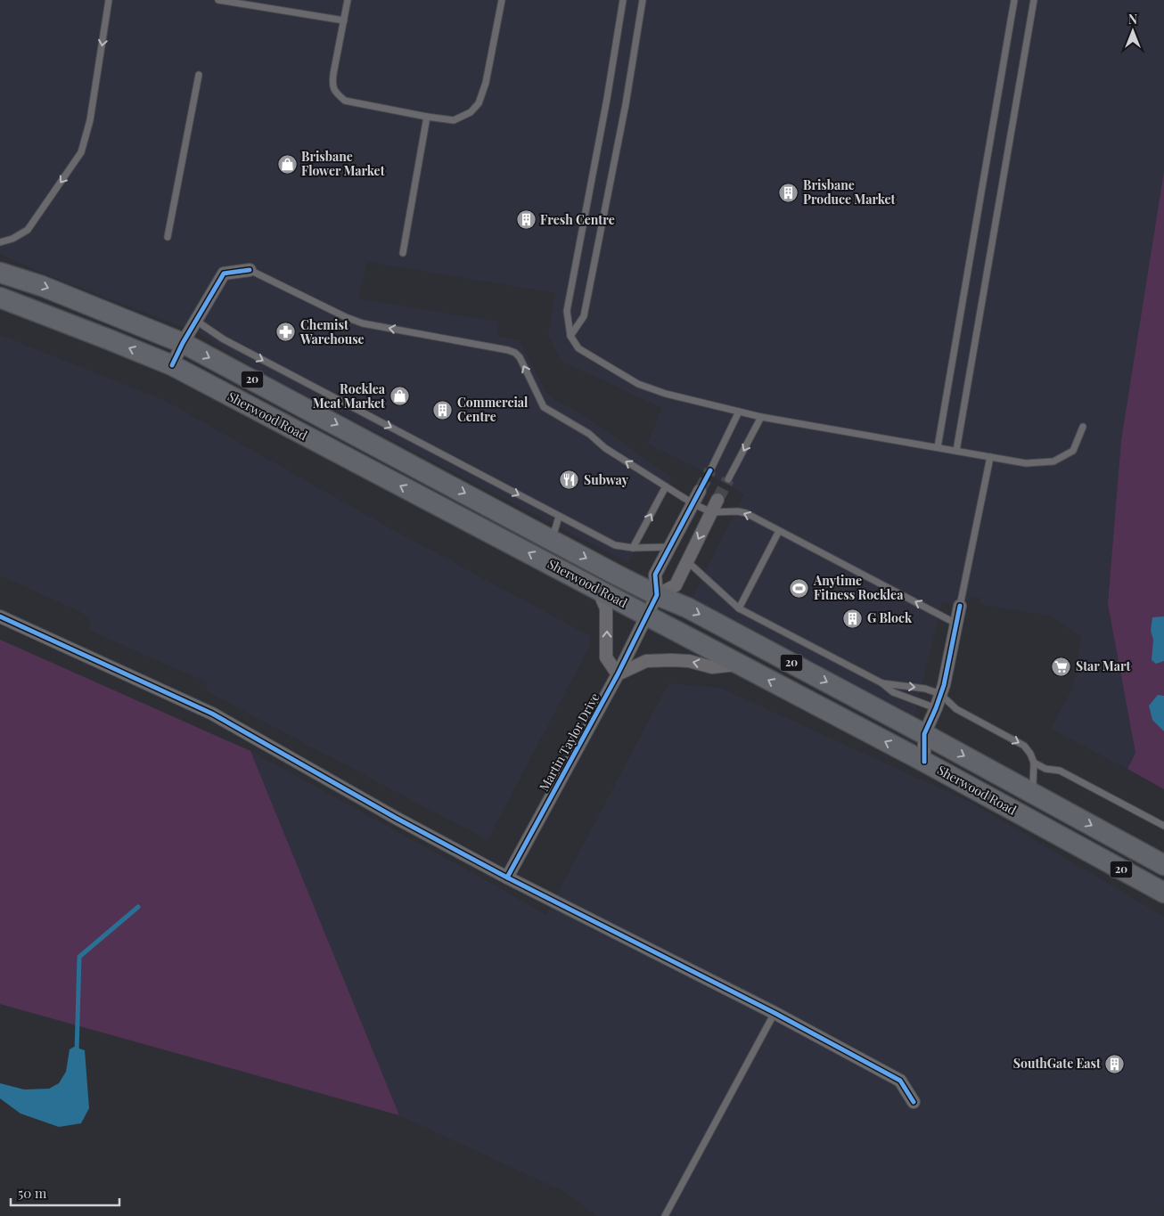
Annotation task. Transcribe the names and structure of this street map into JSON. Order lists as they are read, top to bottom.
{
  "streets": {
    "main road": ["20", "Sherwood Road"],
    "street": ["Martin Taylor Drive"]
  },
  "crossings": [
    ["Sherwood Road", "Martin Taylor Drive"]
  ],
  "places": {
    "shop": ["Brisbane Flower Market", "Rocklea Meat Market"],
    "building": [
      "Brisbane Produce Market",
      "Fresh Centre",
      "Commercial Centre",
      "G Block",
      "SouthGate East"
    ],
    "pharmacy": ["Chemist Warehouse"],
    "restaurant": ["Subway"],
    "sports": ["Anytime Fitness Rocklea"],
    "supermarket": ["Star Mart"]
  },
  "scale_bar": "50 m",
  "north": "top"
}
